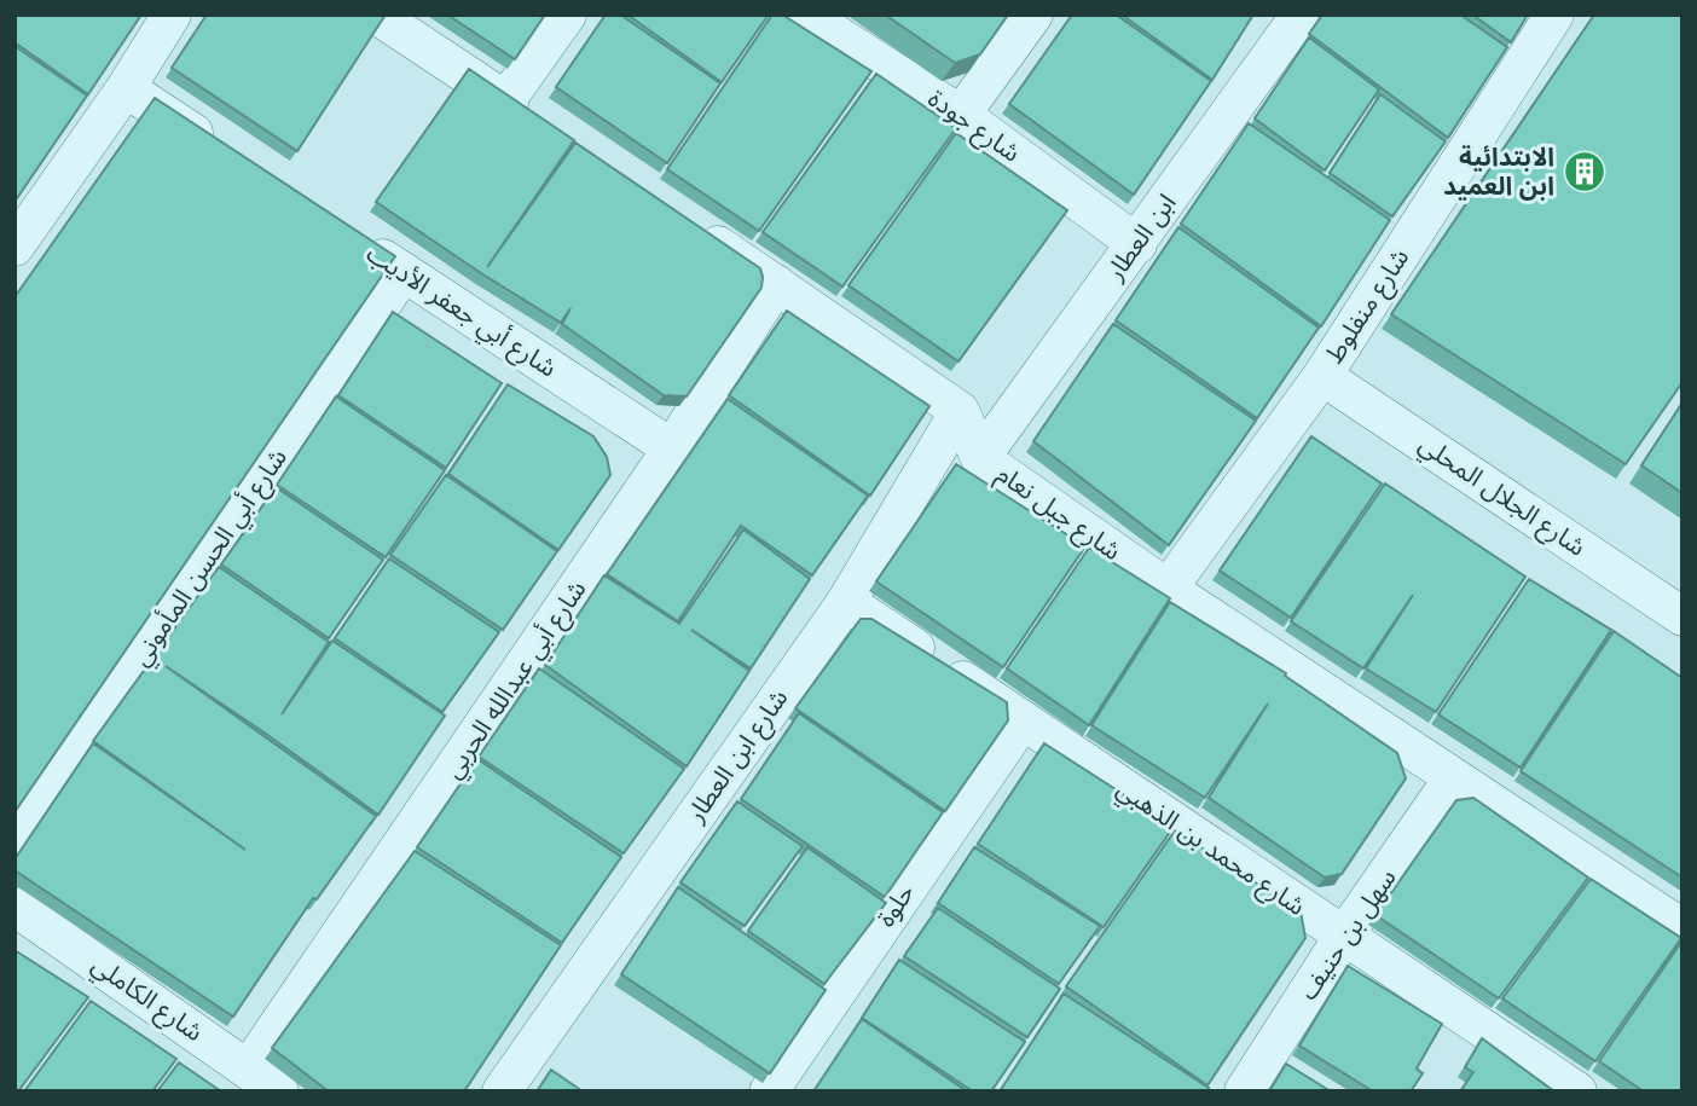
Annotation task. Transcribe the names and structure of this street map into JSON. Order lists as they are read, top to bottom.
{
  "streets": {
    "street": [
      "شارع جودة",
      "ابن العطار",
      "شارع منفلوط",
      "شارع أبي جعفر الأديب",
      "شارع الجلال المحلي",
      "شارع جبل نعام",
      "شارع أبي الحسن المأموني",
      "شارع أبي عبدالله الحربي",
      "شارع ابن العطار",
      "شارع محمد بن الذهبي",
      "حلوة",
      "سهل بن حنيف",
      "شارع الكاملي"
    ]
  },
  "crossings": [
    ["شارع جودة", "ابن العطار"],
    ["ابن العطار", "شارع جبل نعام"],
    ["شارع منفلوط", "شارع الجلال المحلي"],
    ["شارع منفلوط", "شارع جبل نعام"],
    ["شارع أبي جعفر الأديب", "شارع أبي الحسن المأموني"],
    ["شارع أبي جعفر الأديب", "شارع أبي عبدالله الحربي"],
    ["شارع جبل نعام", "شارع ابن العطار"],
    ["شارع جبل نعام", "سهل بن حنيف"],
    ["شارع أبي عبدالله الحربي", "شارع الكاملي"],
    ["شارع ابن العطار", "شارع محمد بن الذهبي"],
    ["شارع محمد بن الذهبي", "حلوة"],
    ["شارع محمد بن الذهبي", "سهل بن حنيف"]
  ],
  "places": {
    "building": ["الابتدائية ابن العميد"]
  }
}
